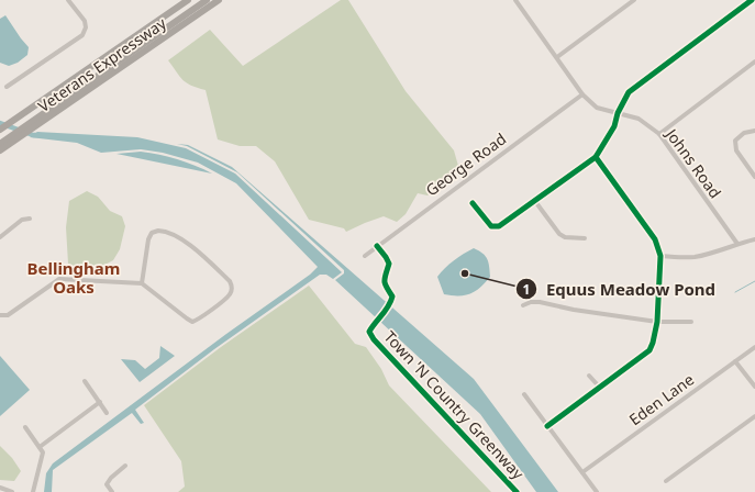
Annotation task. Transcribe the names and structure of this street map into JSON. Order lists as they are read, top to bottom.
{
  "streets": {
    "highway": ["Veterans Expressway"],
    "street": ["Johns Road", "George Road", "Eden Lane"],
    "cycle path": ["Town 'N Country Greenway"]
  },
  "crossings": [
    ["Johns Road", "George Road"]
  ],
  "districts": ["Bellingham Oaks"],
  "places": ["Equus Meadow Pond"]
}
